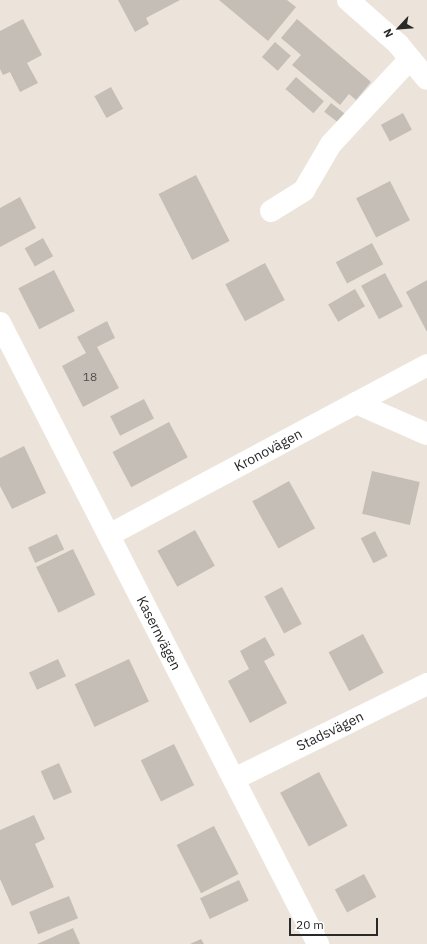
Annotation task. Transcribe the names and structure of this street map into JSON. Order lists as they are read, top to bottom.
{
  "streets": {
    "street": ["Kronovägen", "Kasernvägen", "Stadsvägen"]
  },
  "crossings": [
    ["Kronovägen", "Kasernvägen"],
    ["Kasernvägen", "Stadsvägen"]
  ],
  "house_numbers": ["18"],
  "scale_bar": "20 m",
  "north": "bottom left"
}
